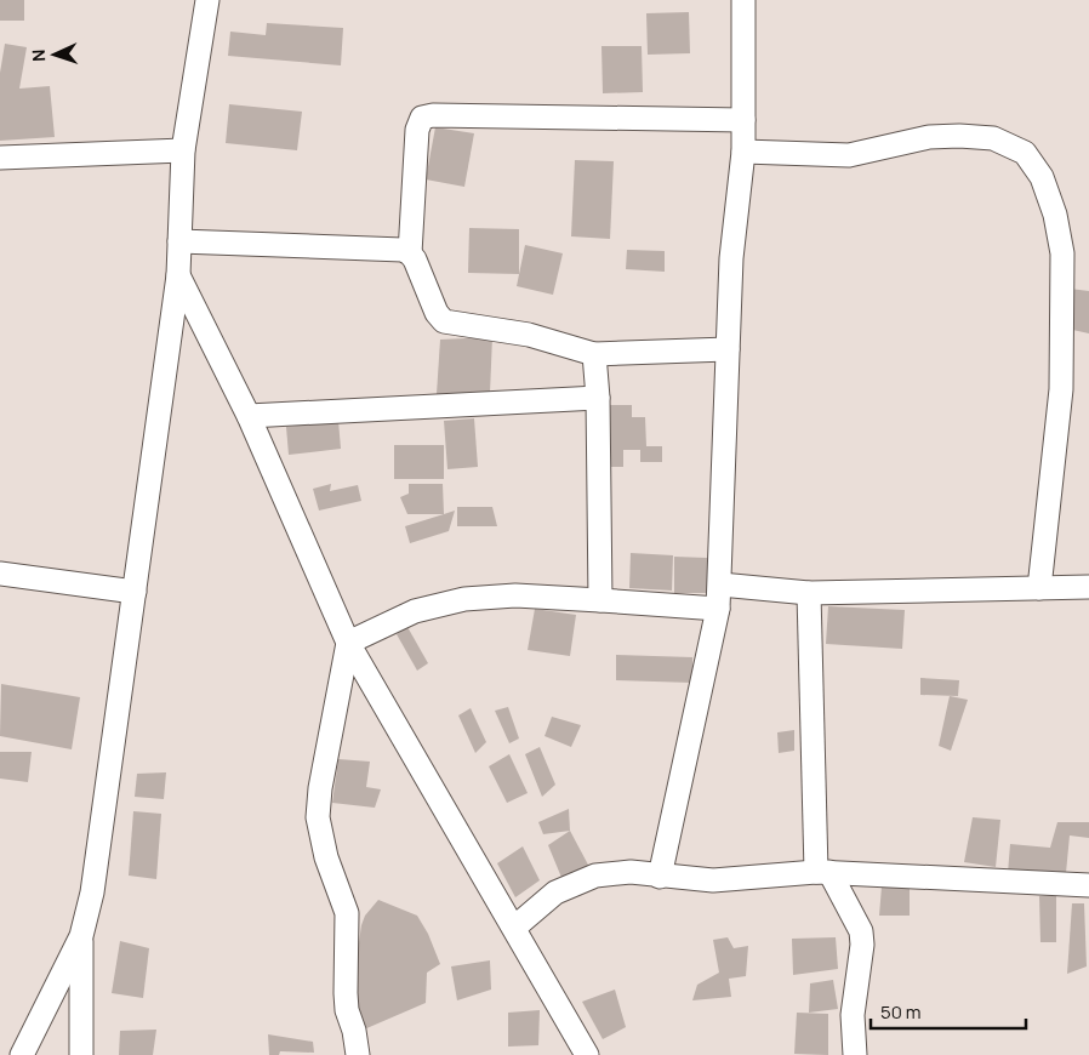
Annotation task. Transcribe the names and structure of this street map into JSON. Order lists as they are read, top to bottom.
{
  "scale_bar": "50 m",
  "north": "left"
}
